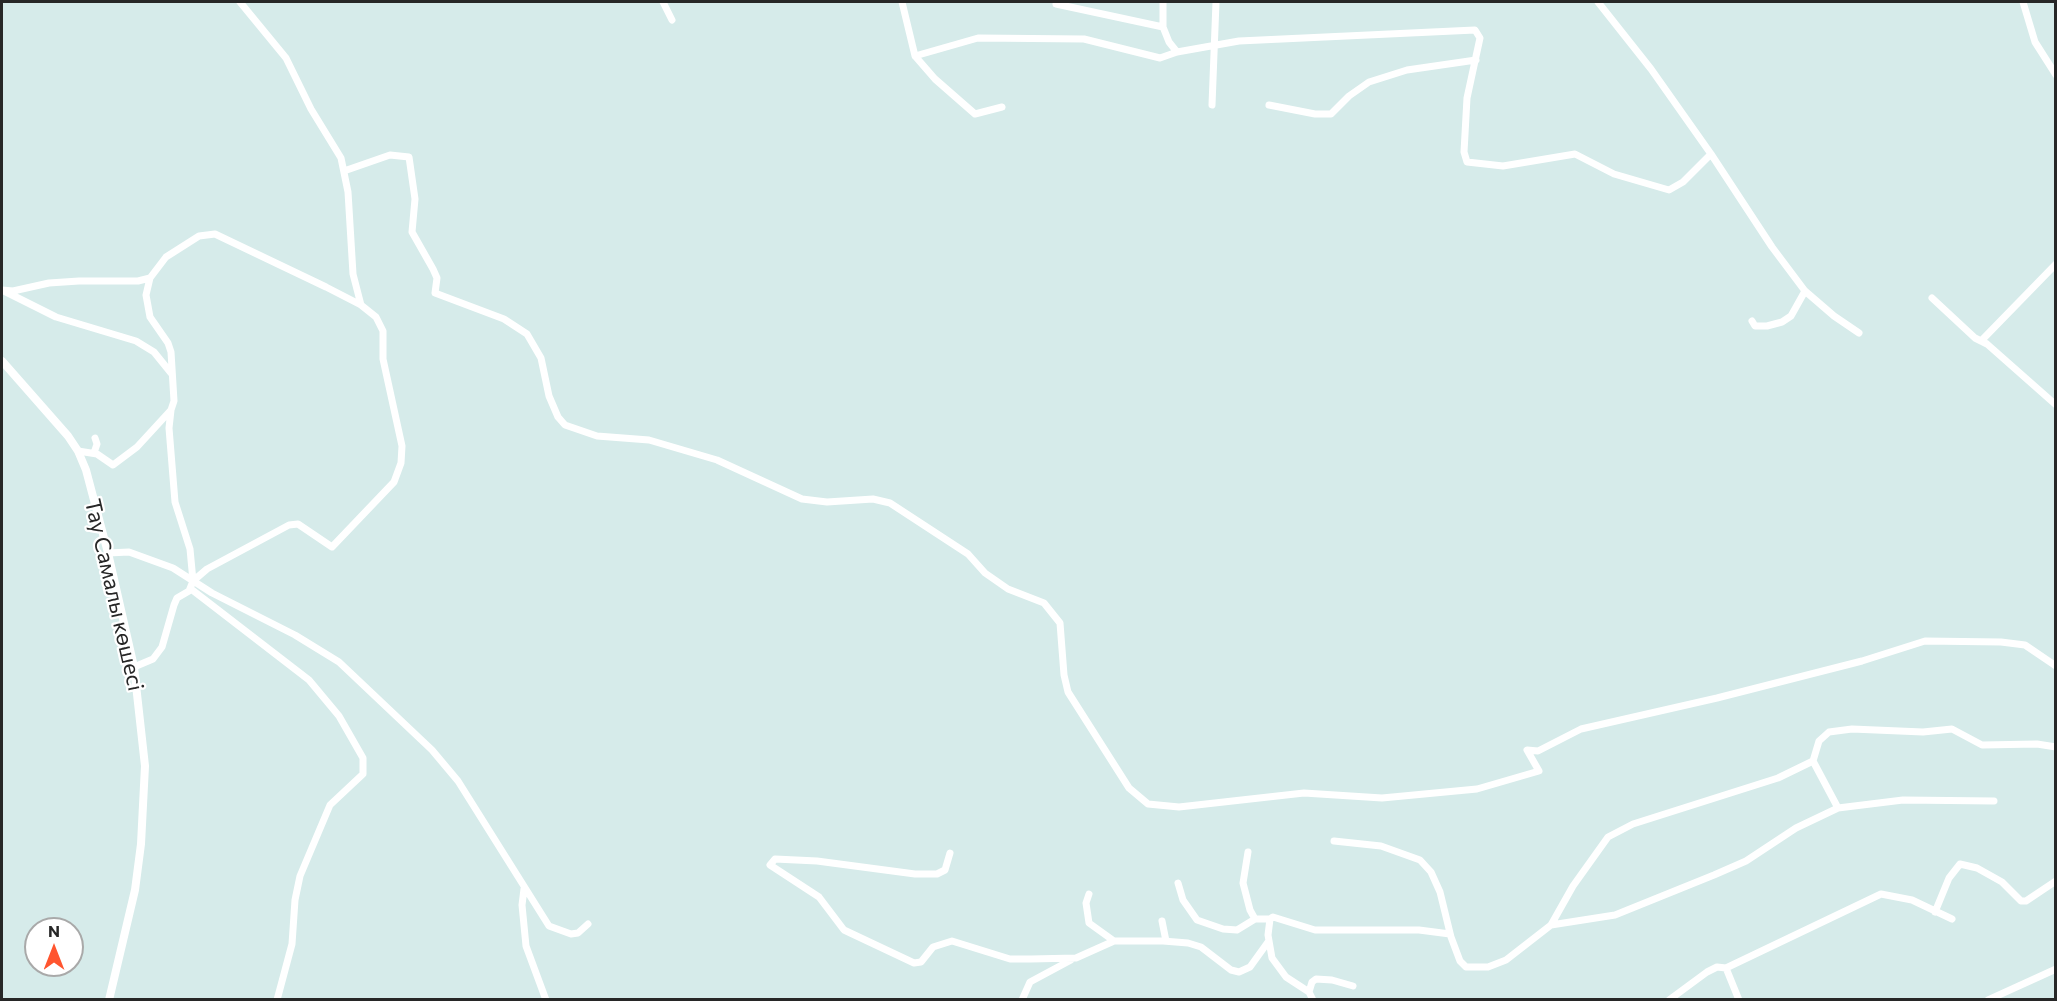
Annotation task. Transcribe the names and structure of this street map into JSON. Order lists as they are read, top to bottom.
{
  "streets": {
    "street": ["Тау Самалы көшесі"]
  },
  "north": "top"
}
